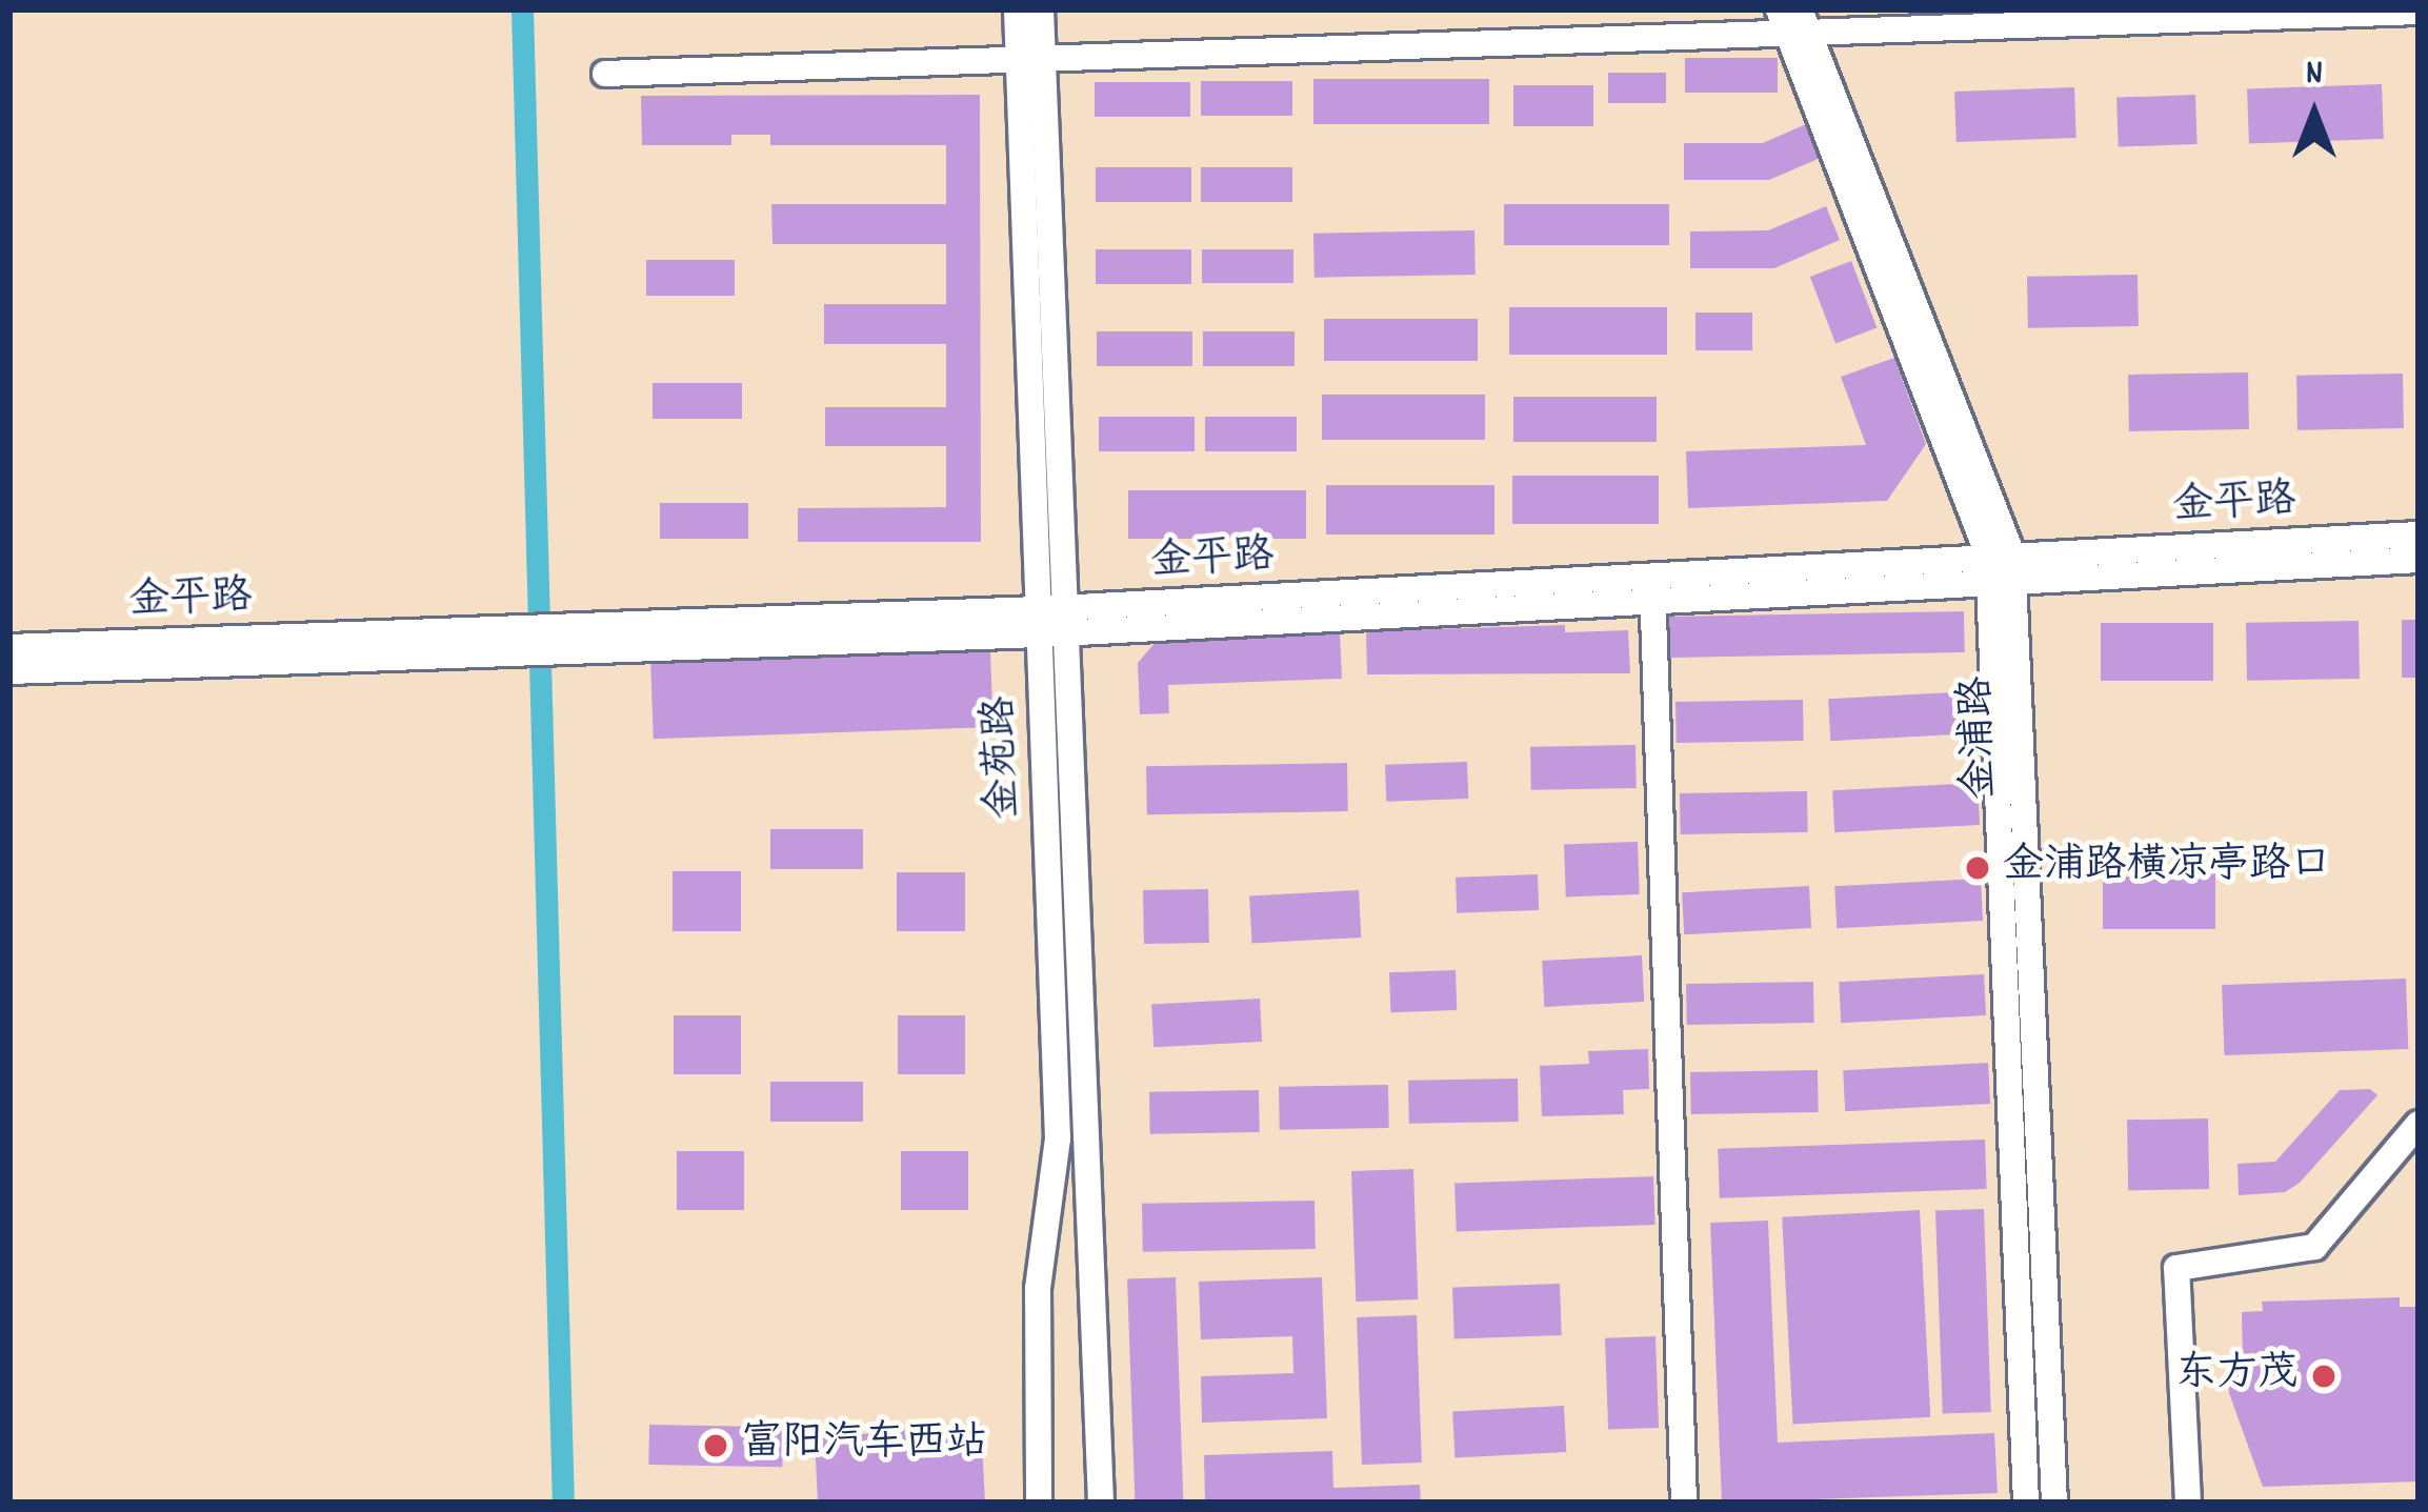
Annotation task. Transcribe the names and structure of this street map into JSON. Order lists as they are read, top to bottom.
{
  "streets": {
    "street": ["金平路", "金浦路", "金苑路"]
  },
  "crossings": [
    ["金平路", "金浦路"],
    ["金平路", "金苑路"]
  ],
  "places": ["金浦路横凉亭路口", "东方茂", "富阳汽车西站"],
  "north": "top"
}
